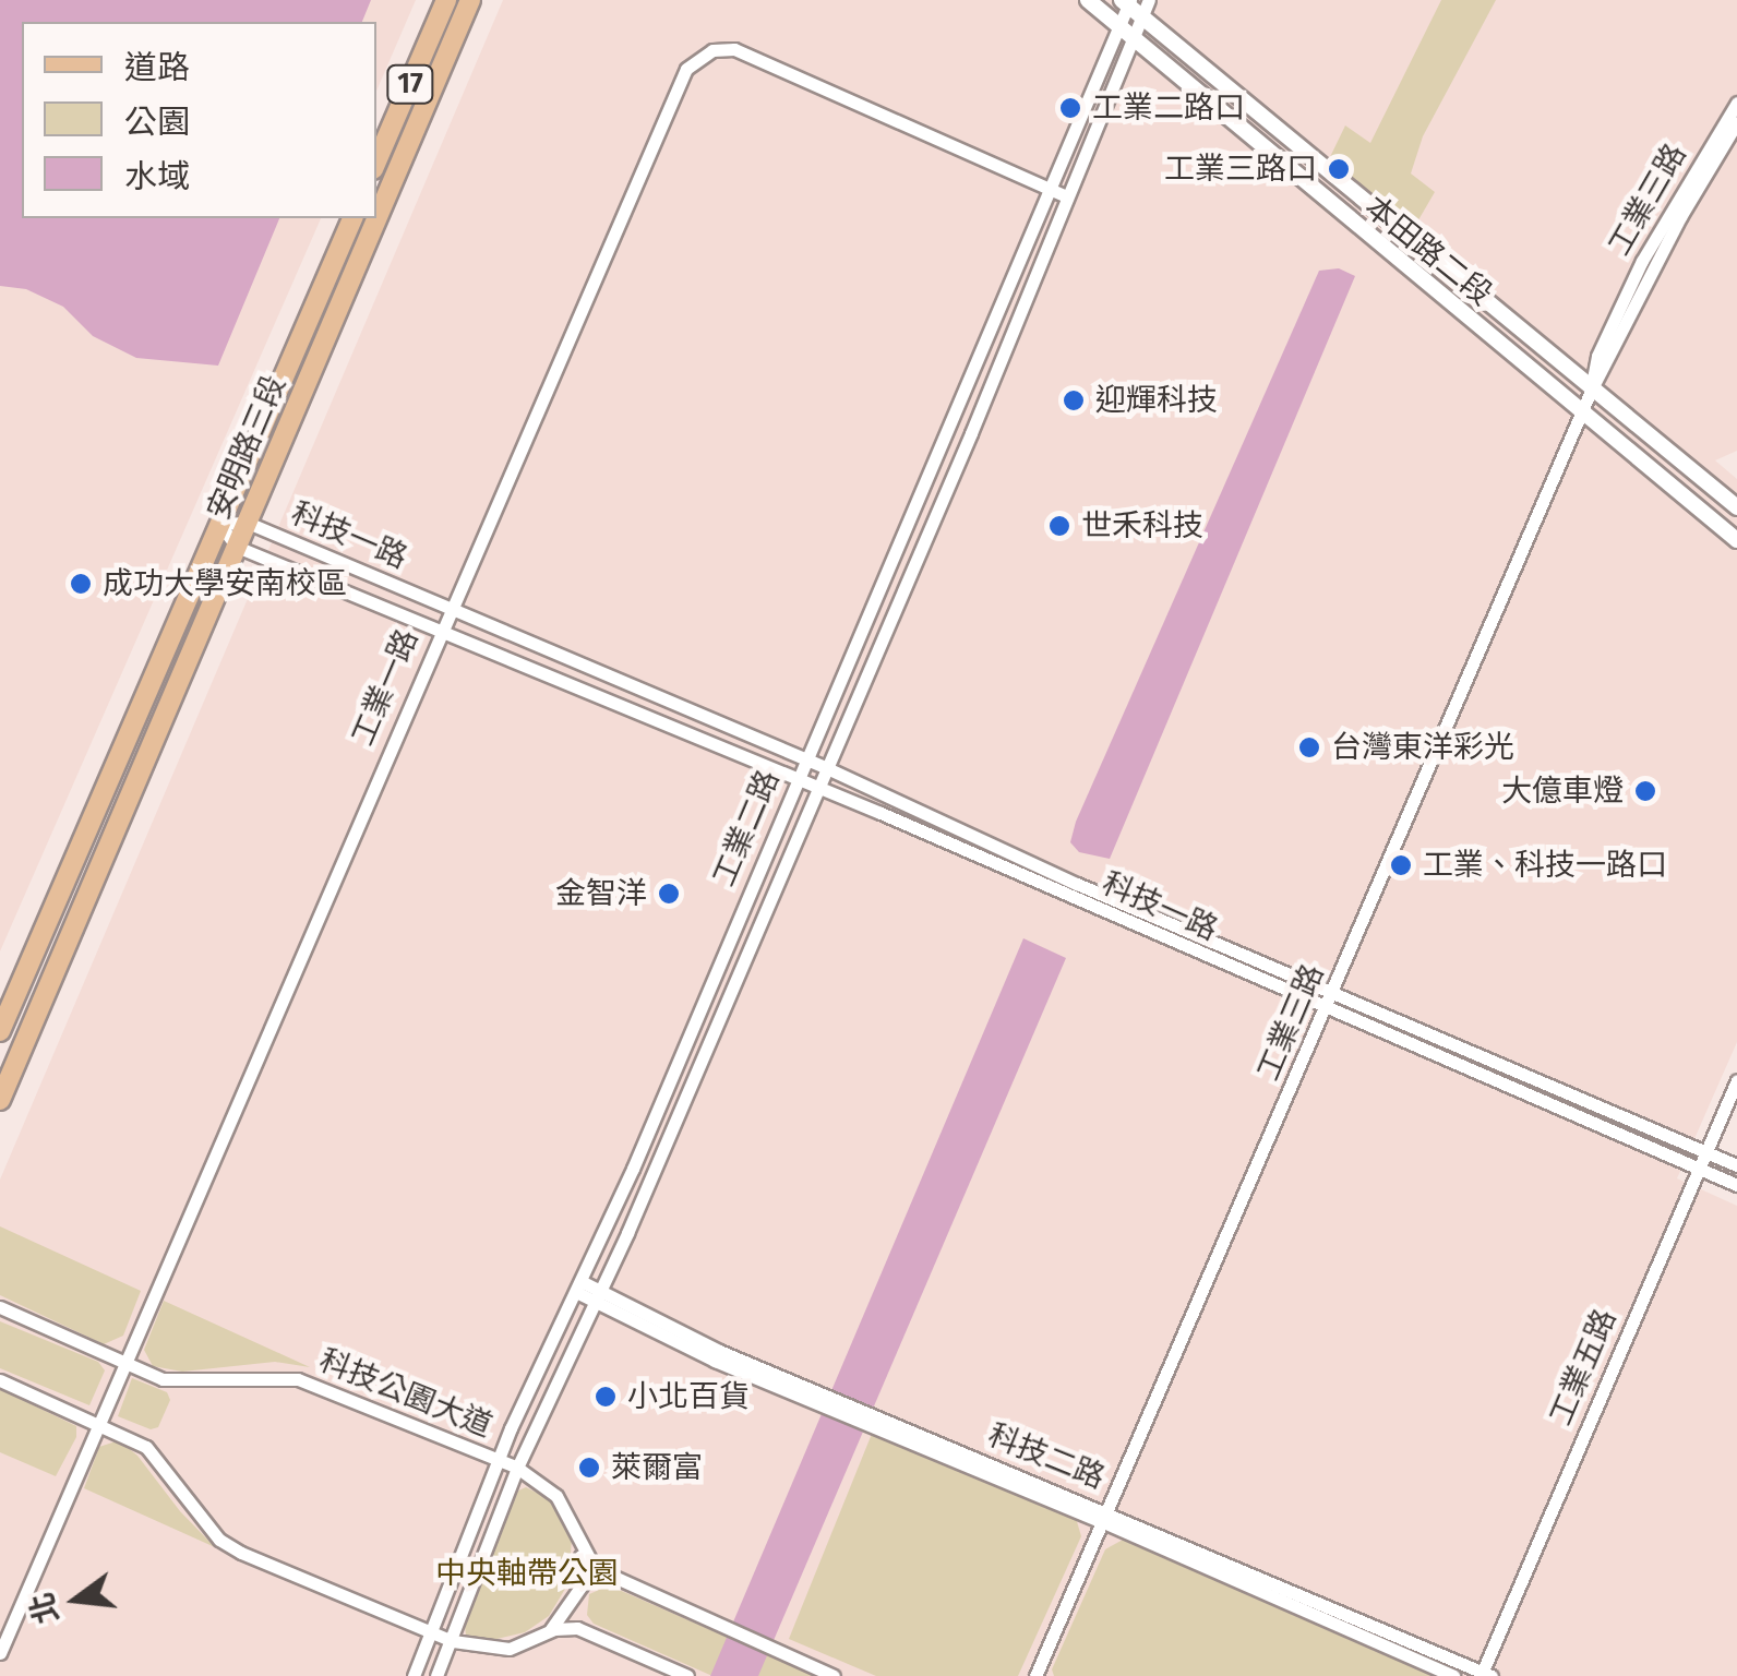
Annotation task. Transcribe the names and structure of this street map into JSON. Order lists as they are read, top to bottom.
{
  "streets": {
    "main road": ["17", "安明路三段"],
    "street": [
      "工業三路",
      "本田路二段",
      "科技一路",
      "工業一路",
      "工業二路",
      "工業五路",
      "科技公園大道",
      "科技二路"
    ]
  },
  "crossings": [
    ["工業三路", "本田路二段"],
    ["工業三路", "科技一路"],
    ["工業三路", "科技二路"],
    ["本田路二段", "工業二路"],
    ["安明路三段", "科技一路"],
    ["科技一路", "工業一路"],
    ["科技一路", "工業二路"],
    ["科技一路", "工業五路"],
    ["工業一路", "工業二路"],
    ["工業一路", "科技公園大道"],
    ["工業二路", "科技公園大道"],
    ["工業二路", "科技二路"],
    ["工業五路", "科技二路"]
  ],
  "parks": ["中央軸帶公園"],
  "places": [
    "工業二路口",
    "工業三路口",
    "迎輝科技",
    "世禾科技",
    "成功大學安南校區",
    "台灣東洋彩光",
    "大億車燈",
    "工業、科技一路口",
    "金智洋",
    "小北百貨",
    "萊爾富"
  ],
  "legend": ["道路", "公園", "水域"],
  "north": "left"
}
